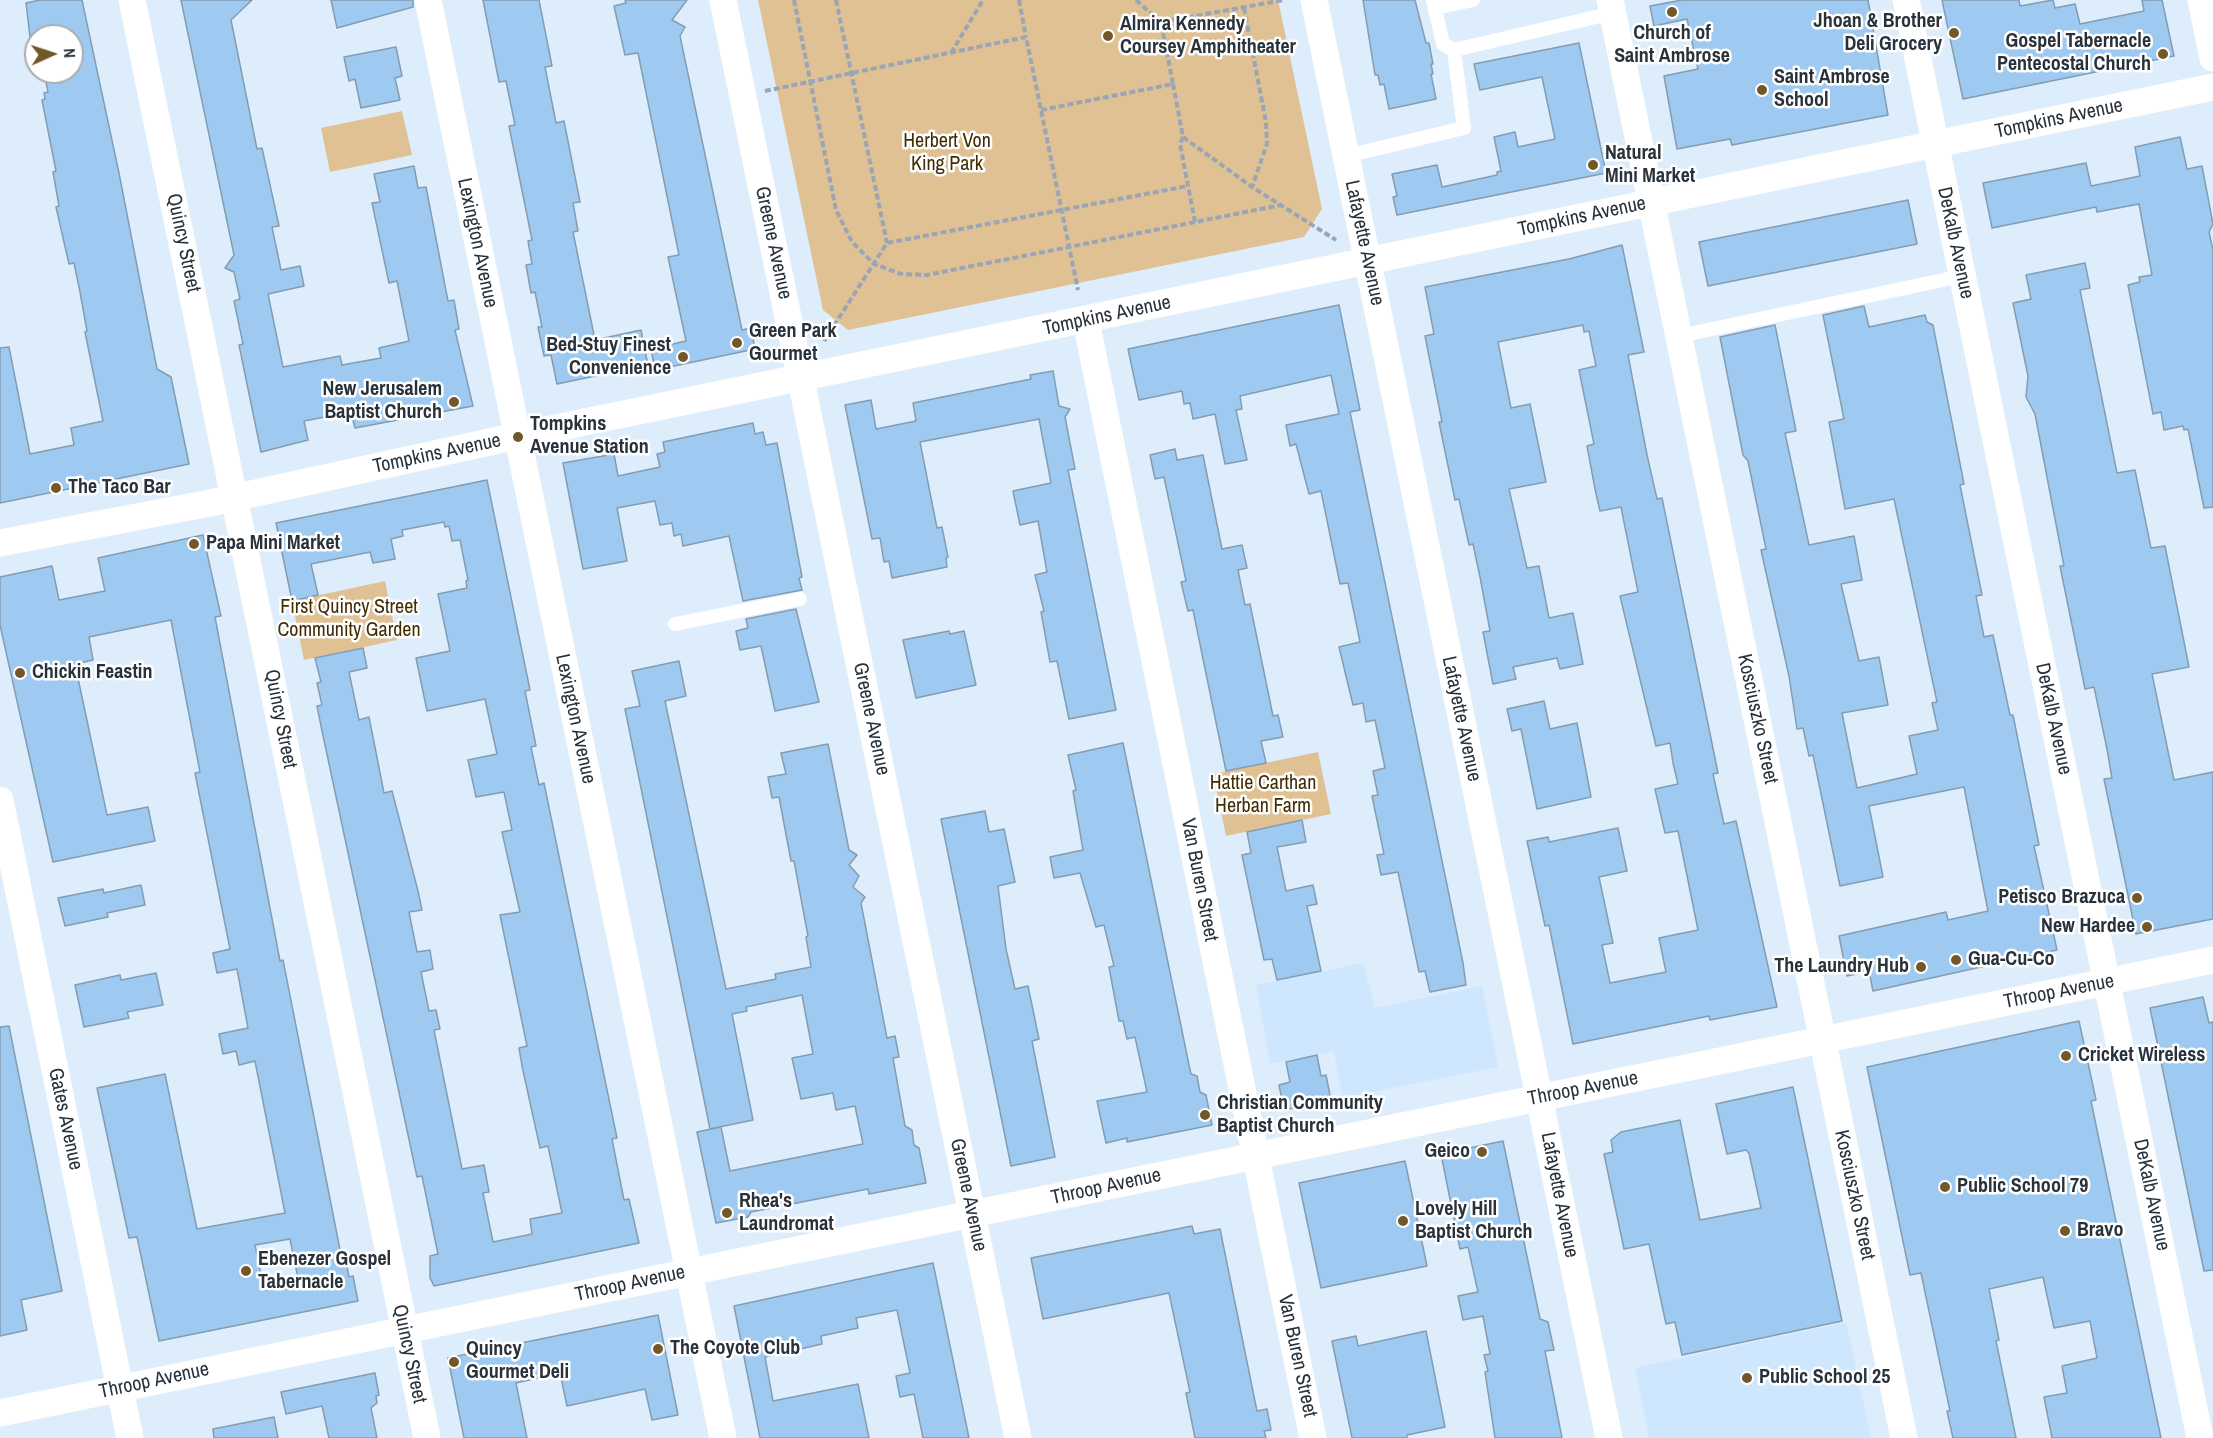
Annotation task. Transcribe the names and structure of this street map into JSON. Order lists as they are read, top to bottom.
{
  "streets": {
    "street": [
      "Tompkins Avenue",
      "Quincy Street",
      "Lexington Avenue",
      "Greene Avenue",
      "Lafayette Avenue",
      "DeKalb Avenue",
      "Kosciuszko Street",
      "Van Buren Street",
      "Throop Avenue",
      "Gates Avenue"
    ]
  },
  "crossings": [
    ["Tompkins Avenue", "Quincy Street"],
    ["Tompkins Avenue", "Lexington Avenue"],
    ["Tompkins Avenue", "Greene Avenue"],
    ["Tompkins Avenue", "Lafayette Avenue"],
    ["Tompkins Avenue", "DeKalb Avenue"],
    ["Tompkins Avenue", "Kosciuszko Street"],
    ["Tompkins Avenue", "Van Buren Street"],
    ["Quincy Street", "Throop Avenue"],
    ["Lexington Avenue", "Throop Avenue"],
    ["Greene Avenue", "Throop Avenue"],
    ["Lafayette Avenue", "Throop Avenue"],
    ["DeKalb Avenue", "Throop Avenue"],
    ["Kosciuszko Street", "Throop Avenue"],
    ["Van Buren Street", "Throop Avenue"],
    ["Throop Avenue", "Gates Avenue"]
  ],
  "parks": ["Herbert Von King Park", "First Quincy Street Community Garden", "Hattie Carthan Herban Farm"],
  "places": [
    "Church of Saint Ambrose",
    "Jhoan & Brother Deli Grocery",
    "Almira Kennedy Coursey Amphitheater",
    "Gospel Tabernacle Pentecostal Church",
    "Saint Ambrose School",
    "Natural Mini Market",
    "Green Park Gourmet",
    "Bed-Stuy Finest Convenience",
    "New Jerusalem Baptist Church",
    "Tompkins Avenue Station",
    "The Taco Bar",
    "Papa Mini Market",
    "Chickin Feastin",
    "Petisco Brazuca",
    "New Hardee",
    "Gua-Cu-Co",
    "The Laundry Hub",
    "Cricket Wireless",
    "Christian Community Baptist Church",
    "Geico",
    "Public School 79",
    "Rhea's Laundromat",
    "Lovely Hill Baptist Church",
    "Bravo",
    "Ebenezer Gospel Tabernacle",
    "The Coyote Club",
    "Quincy Gourmet Deli",
    "Public School 25"
  ],
  "north": "right"
}
